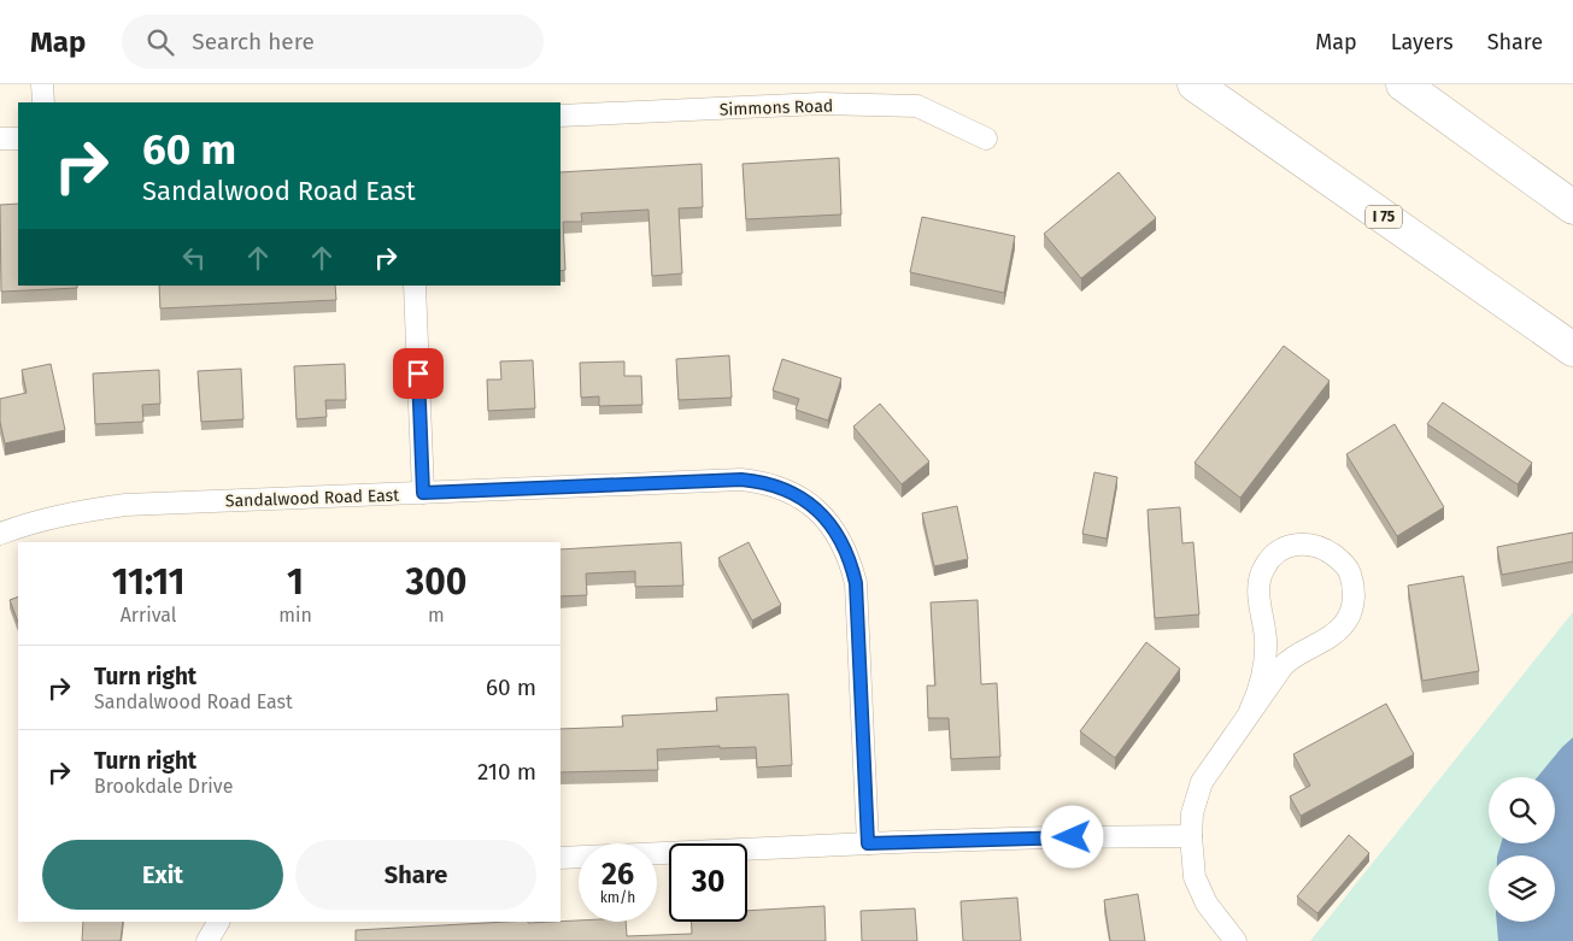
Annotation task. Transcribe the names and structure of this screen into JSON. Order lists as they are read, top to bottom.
{
  "streets": {
    "highway": ["I 75"],
    "street": ["Simmons Road", "Sandalwood Road East"]
  },
  "page": {
    "header": "Map",
    "search": "Search here",
    "nav": ["Map", "Layers", "Share"],
    "turn": ["60 m", "Sandalwood Road East"],
    "eta": [
      "11:11",
      "Arrival",
      "1",
      "min",
      "300",
      "m"
    ],
    "list": [
      {
        "name": "Turn right",
        "note": "Sandalwood Road East",
        "value": "60 m"
      },
      {
        "name": "Turn right",
        "note": "Brookdale Drive",
        "value": "210 m"
      }
    ],
    "buttons": ["Exit", "Share"],
    "speed": "26 km/h",
    "limit": "30"
  }
}
